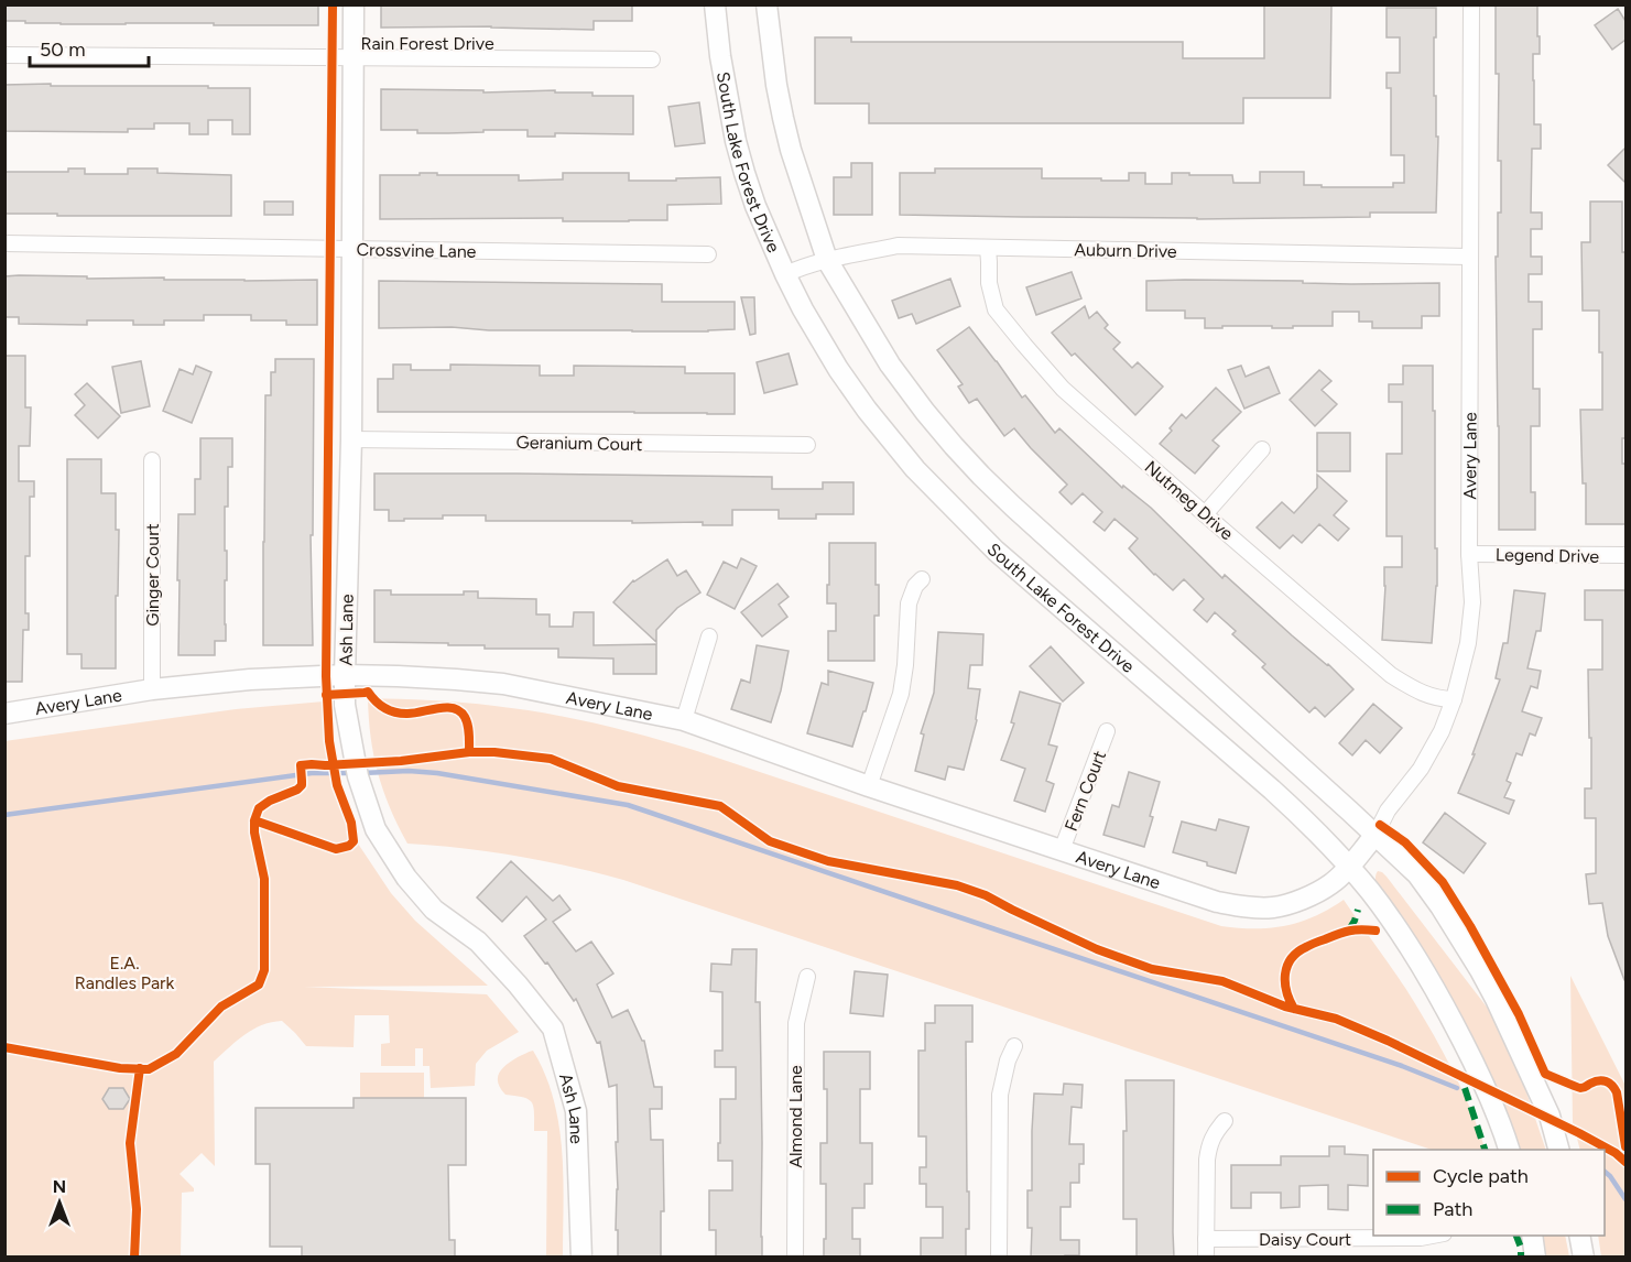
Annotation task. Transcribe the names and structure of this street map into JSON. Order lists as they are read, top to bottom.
{
  "streets": {
    "main road": ["South Lake Forest Drive", "Avery Lane", "Ash Lane"],
    "street": [
      "Rain Forest Drive",
      "Crossvine Lane",
      "Auburn Drive",
      "Geranium Court",
      "Nutmeg Drive",
      "Legend Drive",
      "Ginger Court",
      "Fern Court",
      "Almond Lane",
      "Daisy Court"
    ]
  },
  "crossings": [
    ["Rain Forest Drive", "Ash Lane"],
    ["South Lake Forest Drive", "Auburn Drive"],
    ["South Lake Forest Drive", "Avery Lane"],
    ["Crossvine Lane", "Ash Lane"],
    ["Auburn Drive", "Avery Lane"],
    ["Auburn Drive", "Nutmeg Drive"],
    ["Geranium Court", "Ash Lane"],
    ["Avery Lane", "Nutmeg Drive"],
    ["Avery Lane", "Legend Drive"],
    ["Avery Lane", "Ginger Court"],
    ["Avery Lane", "Ash Lane"],
    ["Avery Lane", "Fern Court"]
  ],
  "parks": ["E.A. Randles Park"],
  "legend": ["Cycle path", "Path"],
  "scale_bar": "50 m",
  "north": "top"
}
